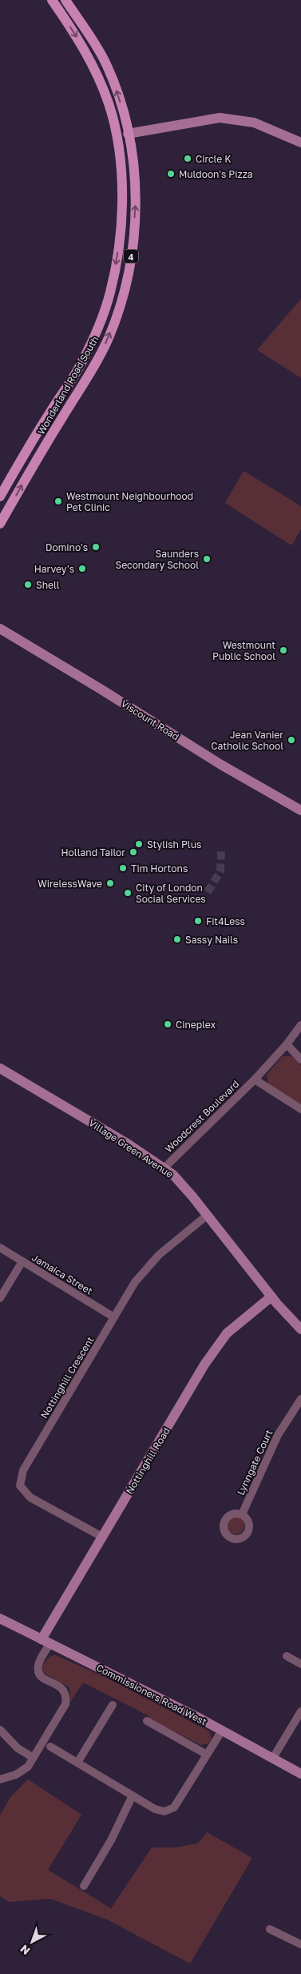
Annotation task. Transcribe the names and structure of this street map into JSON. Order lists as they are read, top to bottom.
{
  "streets": {
    "main road": ["4", "Wonderland Road South"],
    "street": [
      "Viscount Road",
      "Woodcrest Boulevard",
      "Village Green Avenue",
      "Jamaica Street",
      "Nottinghill Crescent",
      "Nottinghill Road",
      "Lynngate Court",
      "Commissioners Road West"
    ]
  },
  "crossings": [
    ["Woodcrest Boulevard", "Village Green Avenue"],
    ["Village Green Avenue", "Nottinghill Crescent"],
    ["Village Green Avenue", "Nottinghill Road"],
    ["Jamaica Street", "Nottinghill Crescent"],
    ["Nottinghill Crescent", "Nottinghill Road"],
    ["Nottinghill Road", "Commissioners Road West"]
  ],
  "places": [
    "Circle K",
    "Muldoon's Pizza",
    "Westmount Neighbourhood Pet Clinic",
    "Domino's",
    "Saunders Secondary School",
    "Harvey's",
    "Shell",
    "Westmount Public School",
    "Jean Vanier Catholic School",
    "Stylish Plus",
    "Holland Tailor",
    "Tim Hortons",
    "WirelessWave",
    "City of London Social Services",
    "Fit4Less",
    "Sassy Nails",
    "Cineplex"
  ],
  "north": "bottom left"
}
